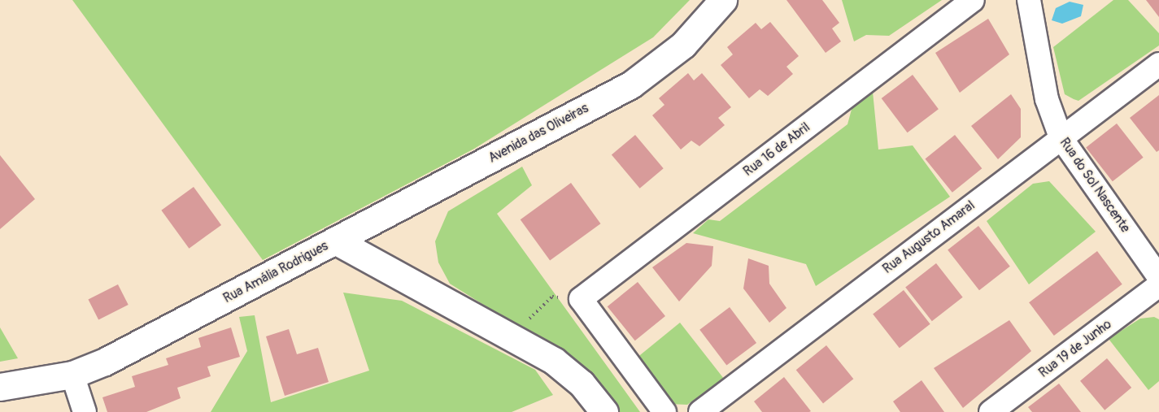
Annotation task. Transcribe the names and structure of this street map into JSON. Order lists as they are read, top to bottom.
{
  "streets": {
    "street": [
      "Avenida das Oliveiras",
      "Rua 16 de Abril",
      "Rua do Sol Nascente",
      "Rua Augusto Amaral",
      "Rua Amália Rodrigues",
      "Rua 19 de Junho"
    ]
  },
  "crossings": [
    ["Avenida das Oliveiras", "Rua Amália Rodrigues"],
    ["Rua do Sol Nascente", "Rua Augusto Amaral"]
  ]
}
